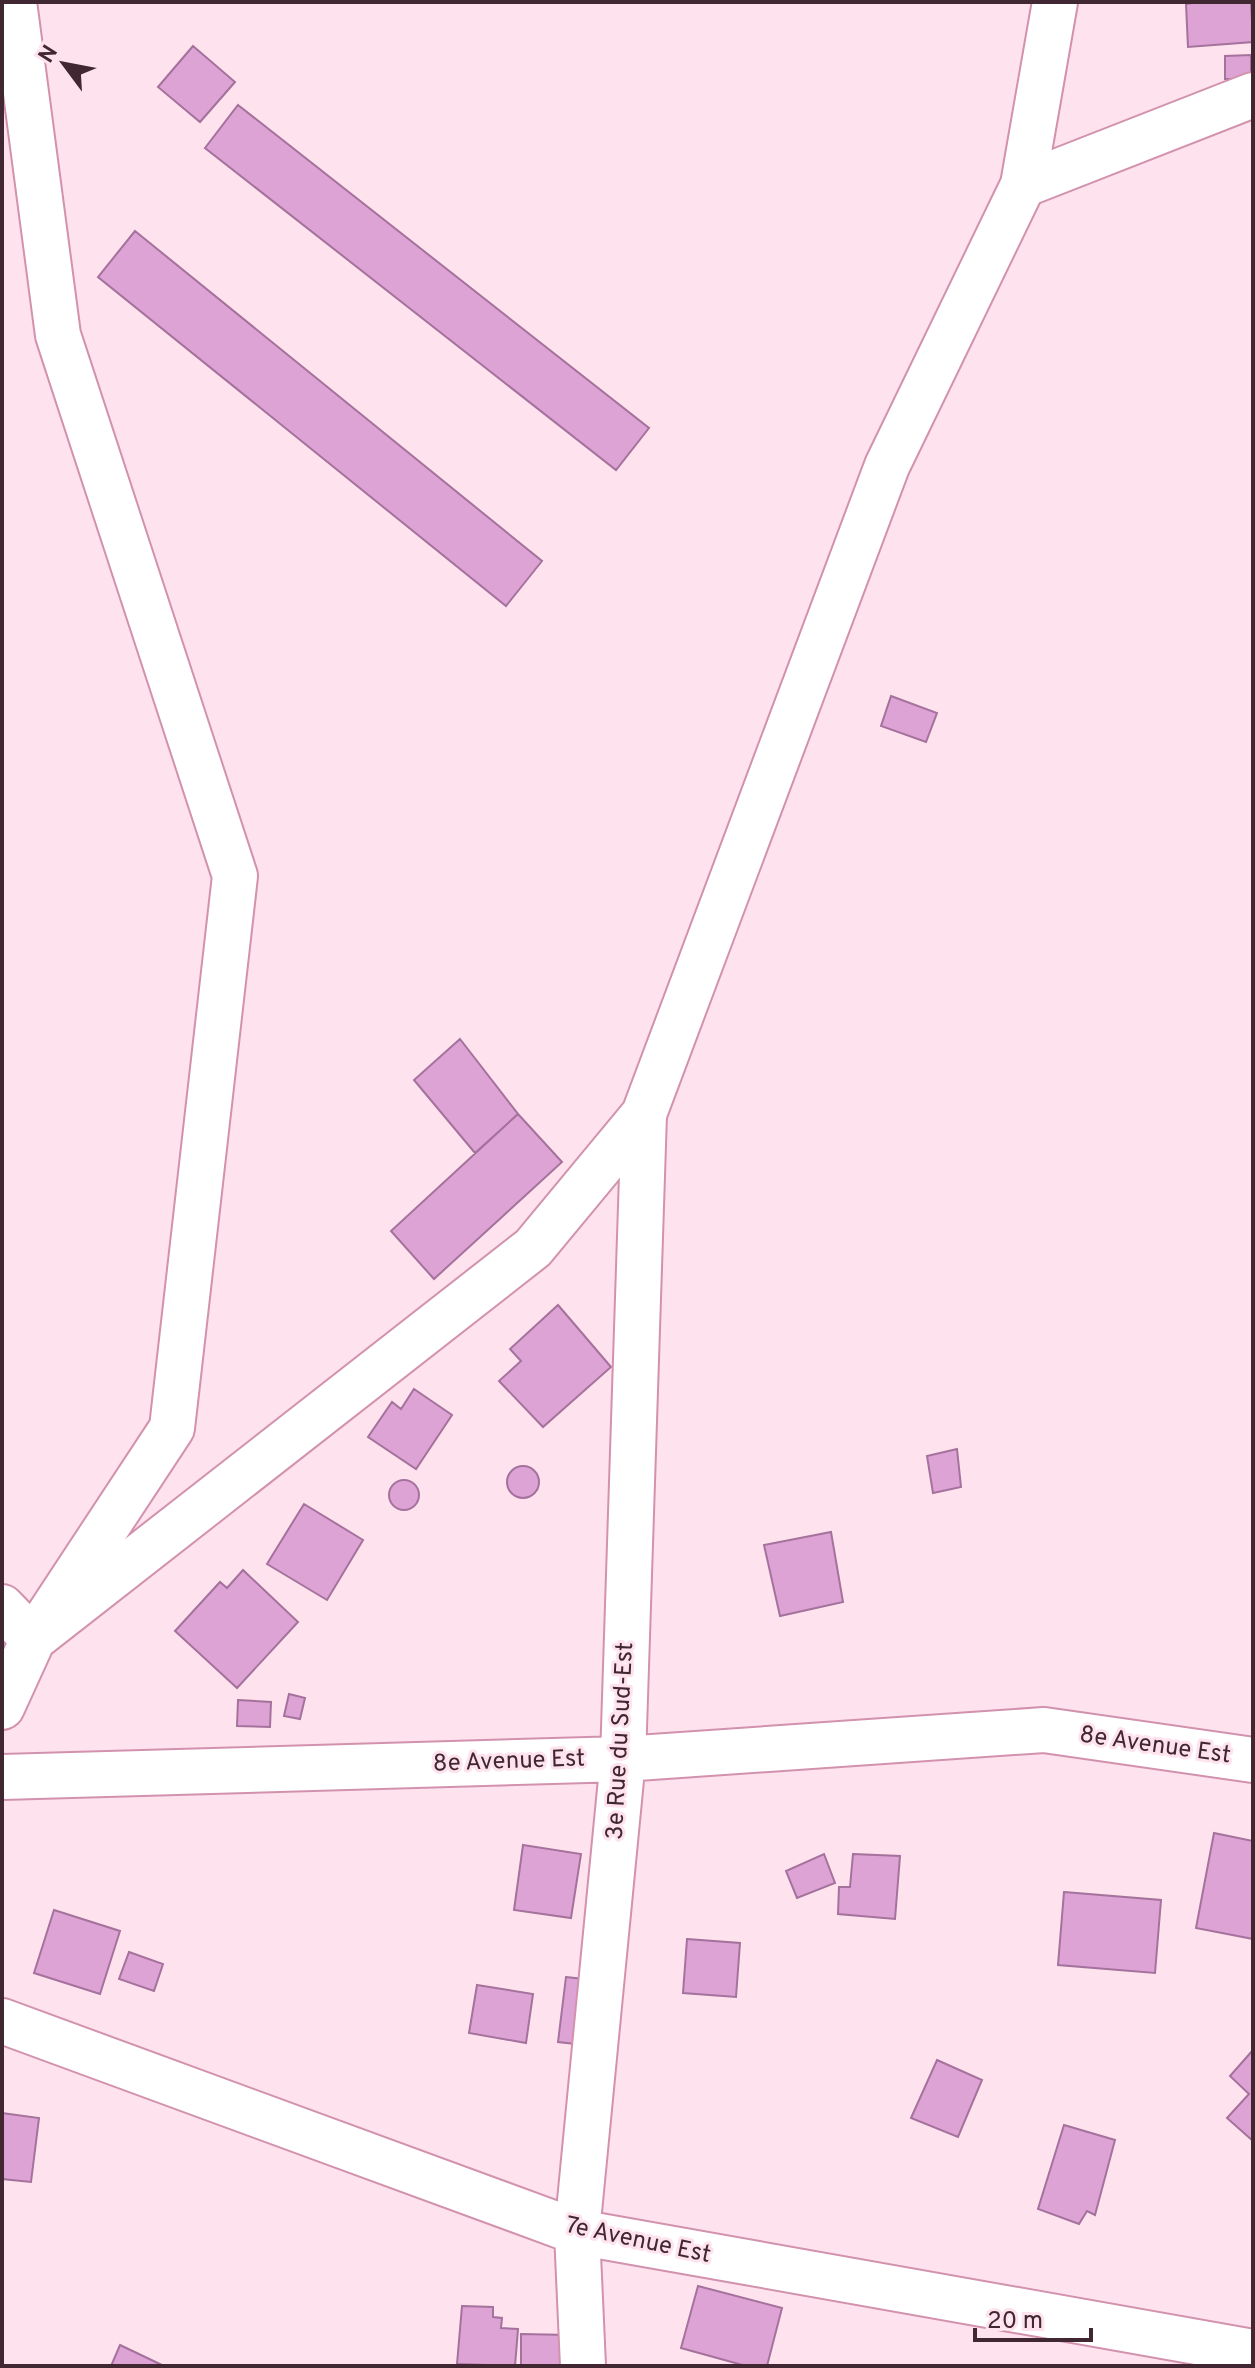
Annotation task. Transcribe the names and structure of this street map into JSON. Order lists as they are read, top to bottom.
{
  "streets": {
    "street": ["3e Rue du Sud-Est", "8e Avenue Est", "7e Avenue Est"]
  },
  "crossings": [
    ["3e Rue du Sud-Est", "8e Avenue Est"],
    ["3e Rue du Sud-Est", "7e Avenue Est"]
  ],
  "scale_bar": "20 m",
  "north": "top left"
}
